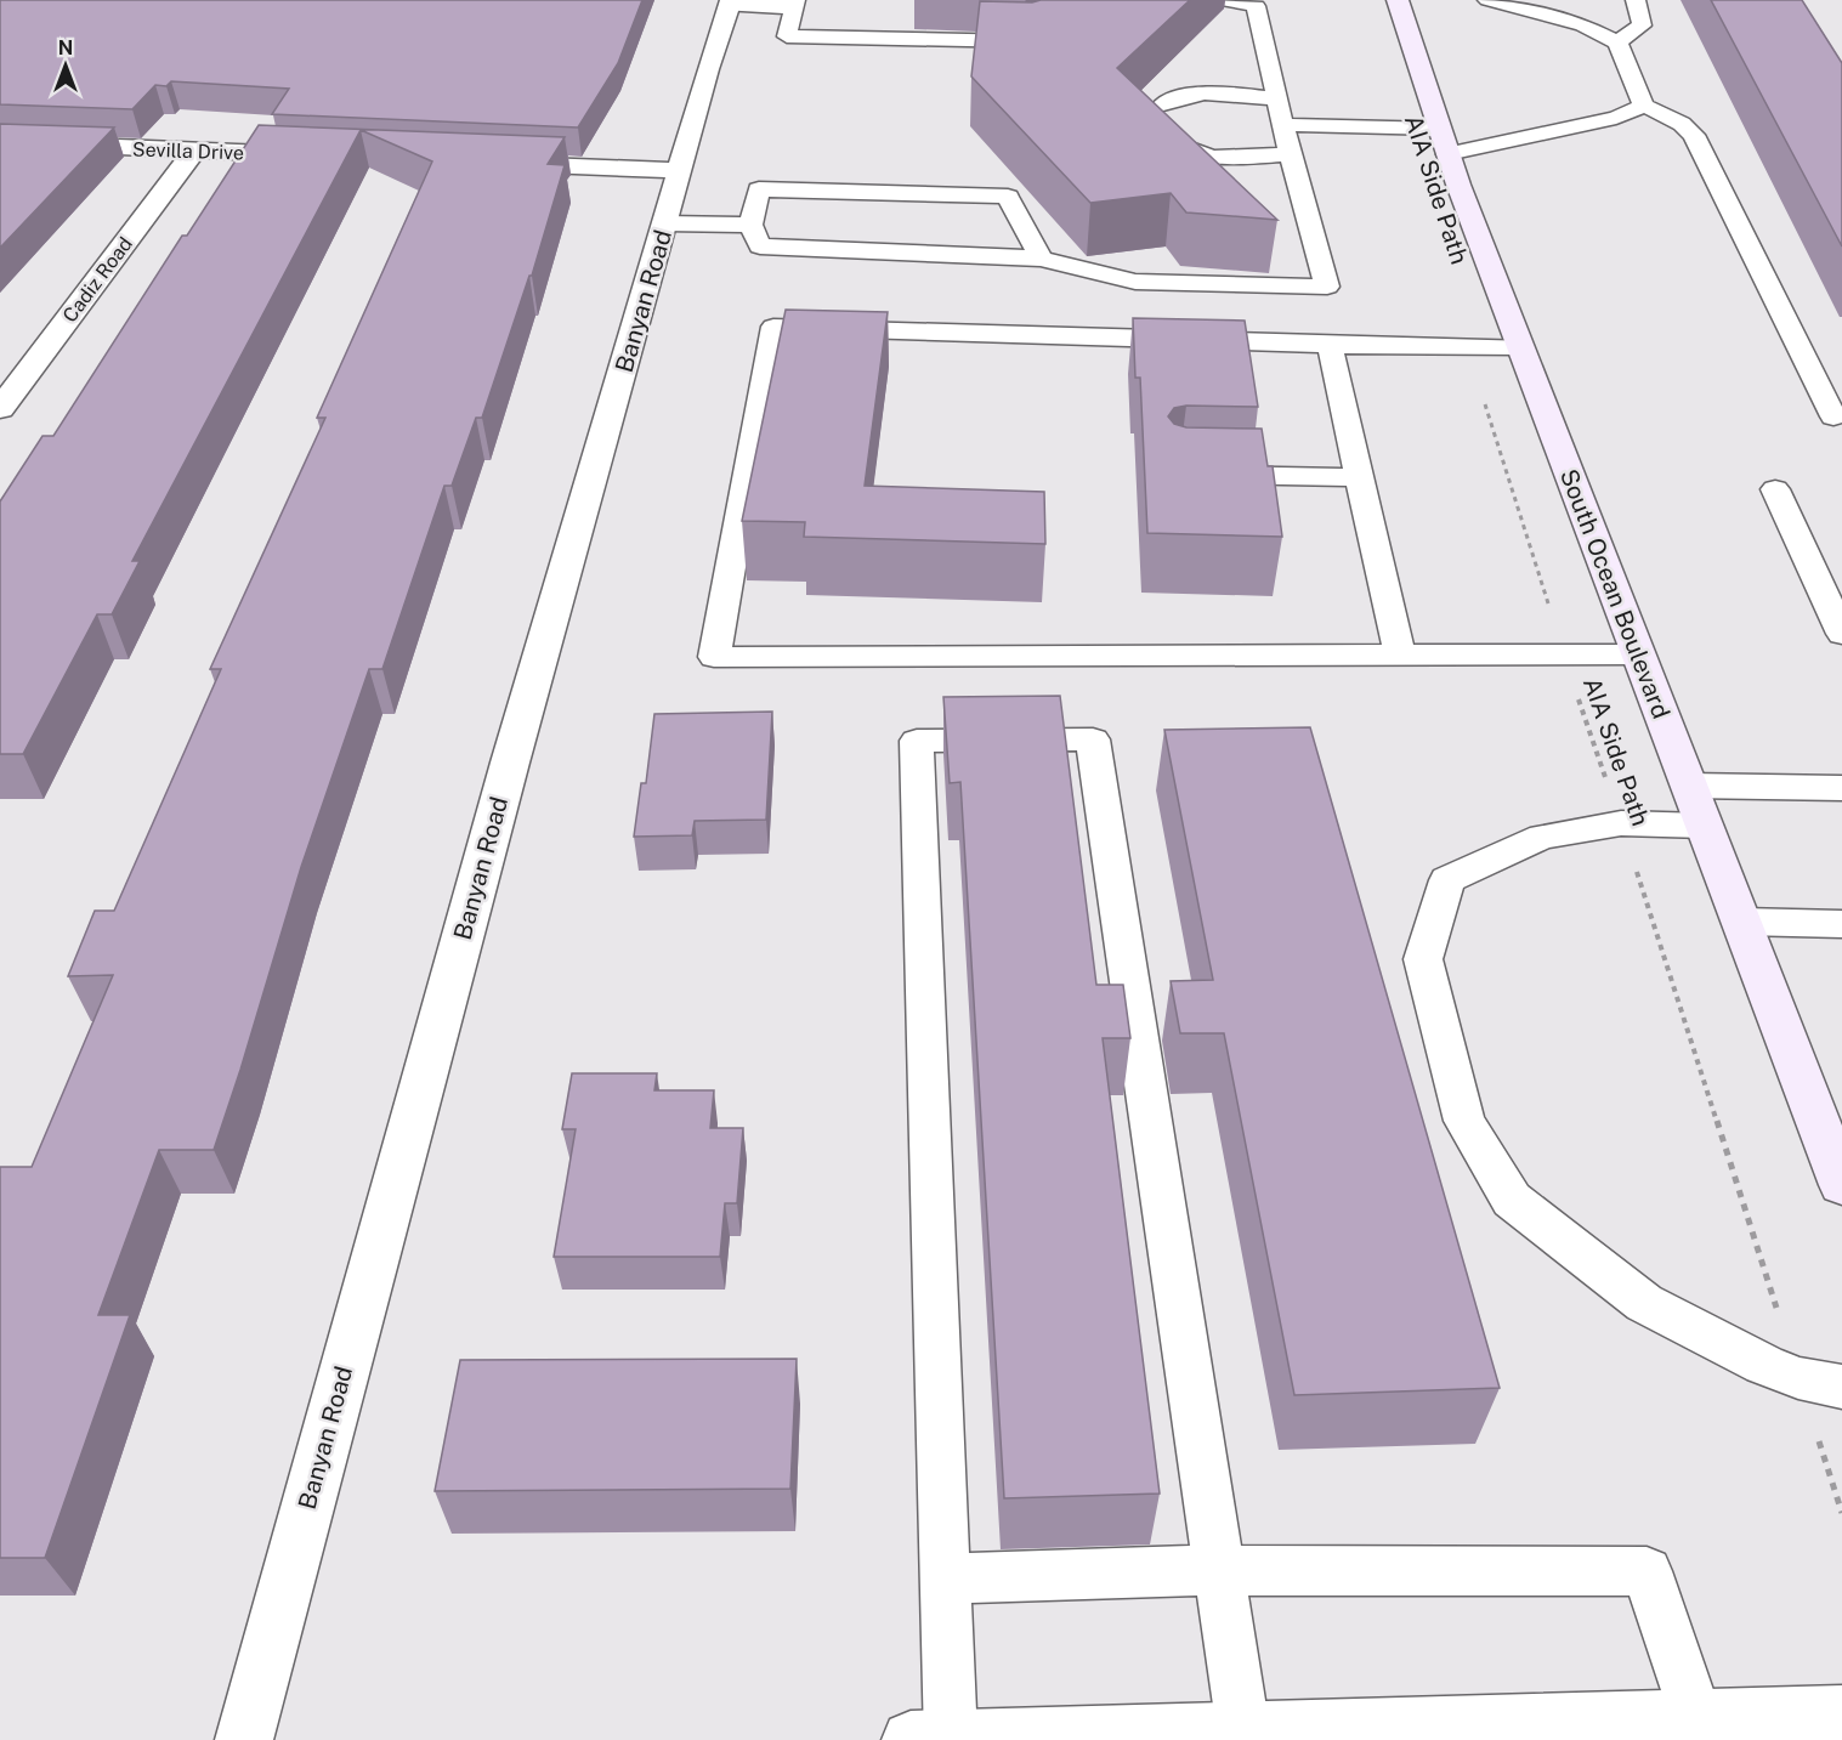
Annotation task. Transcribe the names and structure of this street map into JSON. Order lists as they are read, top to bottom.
{
  "streets": {
    "main road": ["South Ocean Boulevard"],
    "street": ["Sevilla Drive", "Cadiz Road", "Banyan Road"],
    "path": ["AIA Side Path"]
  },
  "crossings": [
    ["Sevilla Drive", "Cadiz Road"]
  ],
  "north": "top"
}
